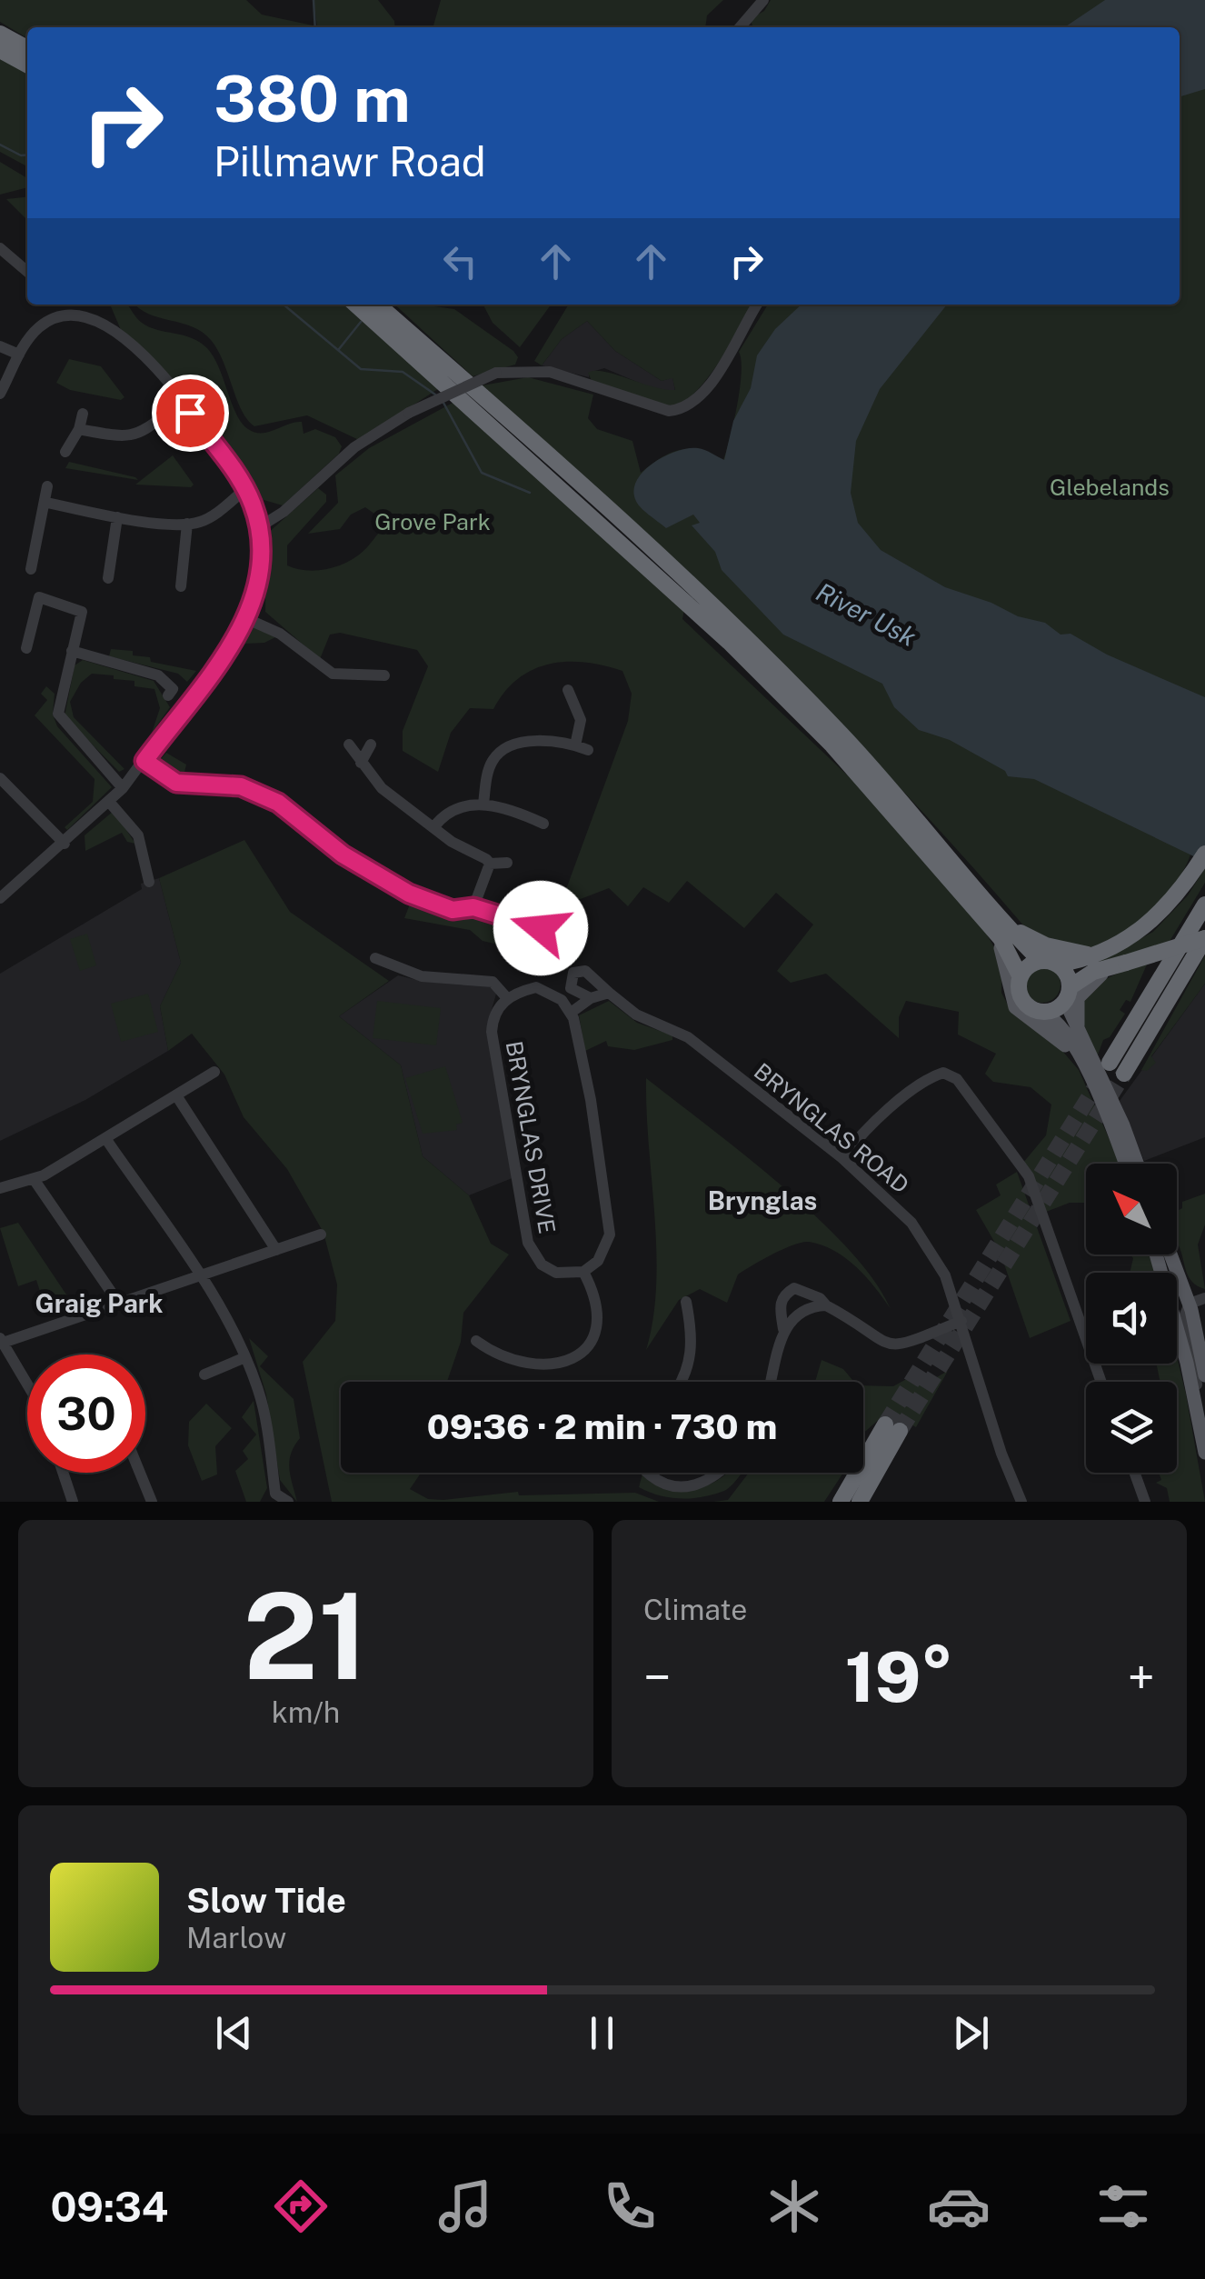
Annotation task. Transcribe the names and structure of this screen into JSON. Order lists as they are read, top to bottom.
{
  "streets": {
    "street": ["BRYNGLAS ROAD", "BRYNGLAS DRIVE"]
  },
  "districts": ["Brynglas", "Graig Park"],
  "water": ["River Usk"],
  "parks": ["Glebelands", "Grove Park"],
  "north": "top left",
  "page": {
    "turn": ["380 m", "Pillmawr Road"],
    "limit": "30",
    "trip": "09:36 · 2 min · 730 m",
    "tile": [
      ["21", "km/h"],
      "Climate"
    ],
    "heat": ["−", "19°", "+"],
    "song": ["Slow Tide", "Marlow"],
    "tabs": "09:34"
  }
}
